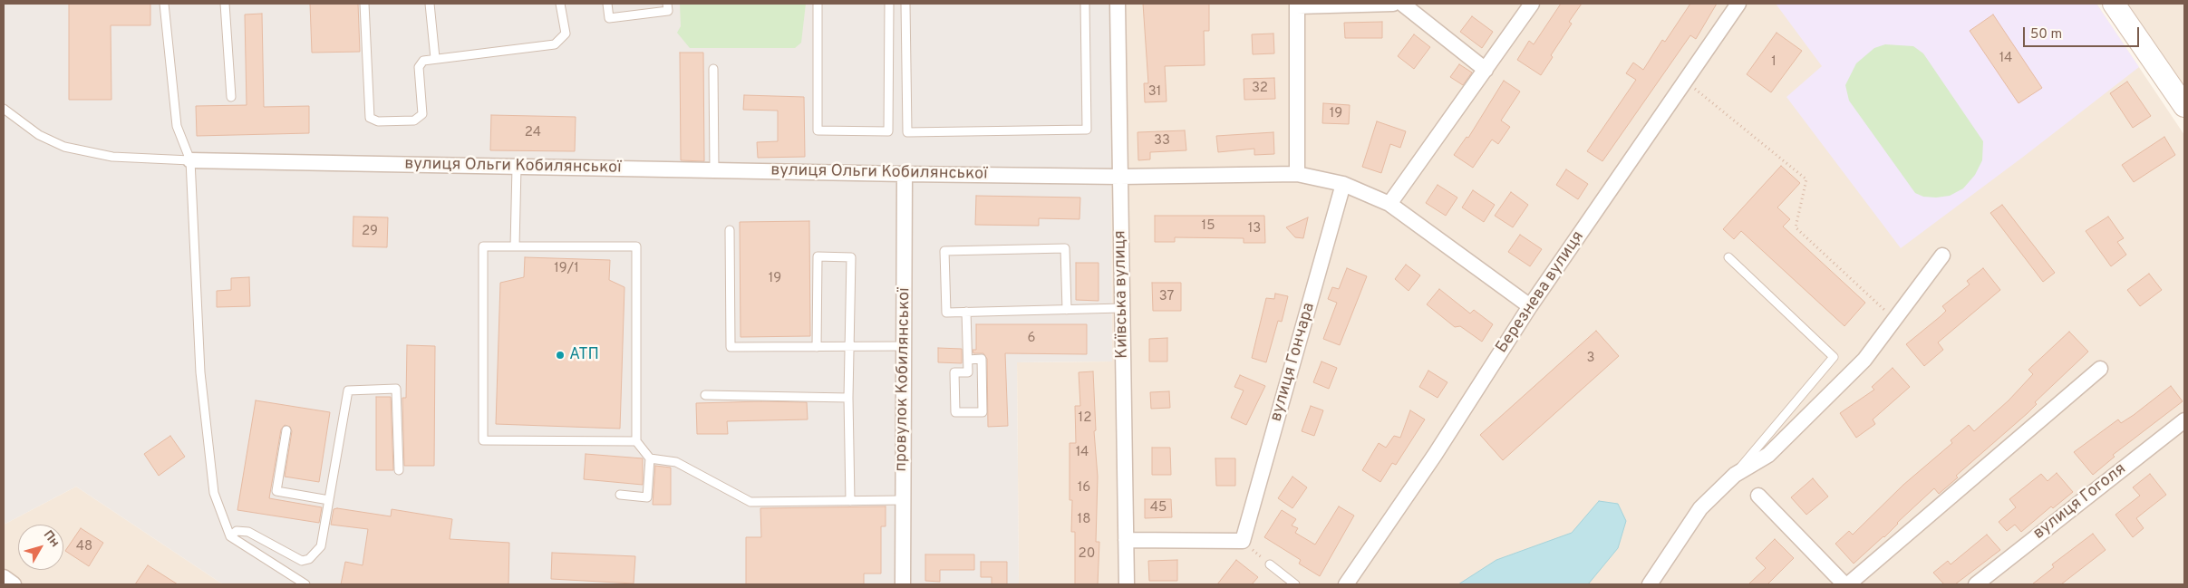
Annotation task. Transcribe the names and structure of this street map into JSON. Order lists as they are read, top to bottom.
{
  "streets": {
    "street": [
      "вулиця Ольги Кобилянської",
      "Березнева вулиця",
      "Київська вулиця",
      "вулиця Гончара",
      "провулок Кобилянської",
      "вулиця Гоголя"
    ]
  },
  "crossings": [
    ["вулиця Ольги Кобилянської", "Березнева вулиця"],
    ["вулиця Ольги Кобилянської", "Київська вулиця"],
    ["вулиця Ольги Кобилянської", "вулиця Гончара"],
    ["вулиця Ольги Кобилянської", "провулок Кобилянської"]
  ],
  "places": ["АТП"],
  "house_numbers": [
    "14",
    "1",
    "32",
    "31",
    "19",
    "24",
    "33",
    "15",
    "13",
    "29",
    "19/1",
    "19",
    "37",
    "6",
    "3",
    "12",
    "14",
    "16",
    "45",
    "18",
    "48",
    "20"
  ],
  "scale_bar": "50 m",
  "north": "top right"
}
